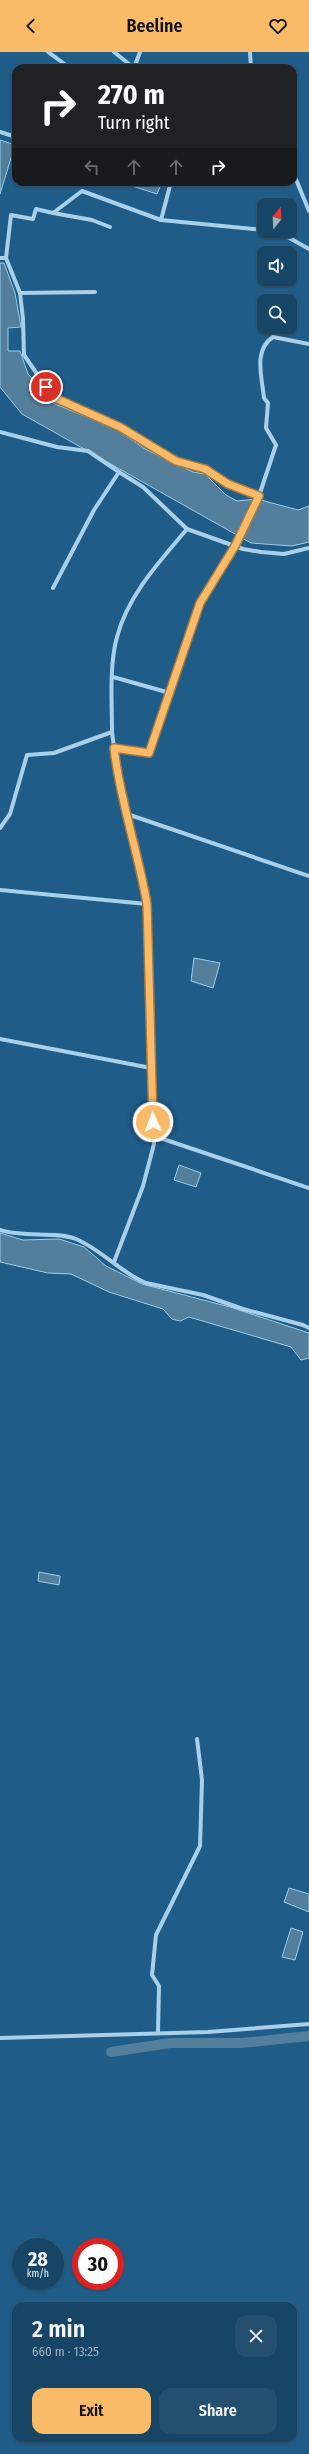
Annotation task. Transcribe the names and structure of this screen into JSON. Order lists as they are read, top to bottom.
{
  "north": "top",
  "page": {
    "header": "Beeline",
    "turn": ["270 m", "Turn right"],
    "speed": "28 km/h",
    "limit": "30",
    "heading": ["2 min", "660 m · 13:25"],
    "buttons": ["Exit", "Share"]
  }
}
